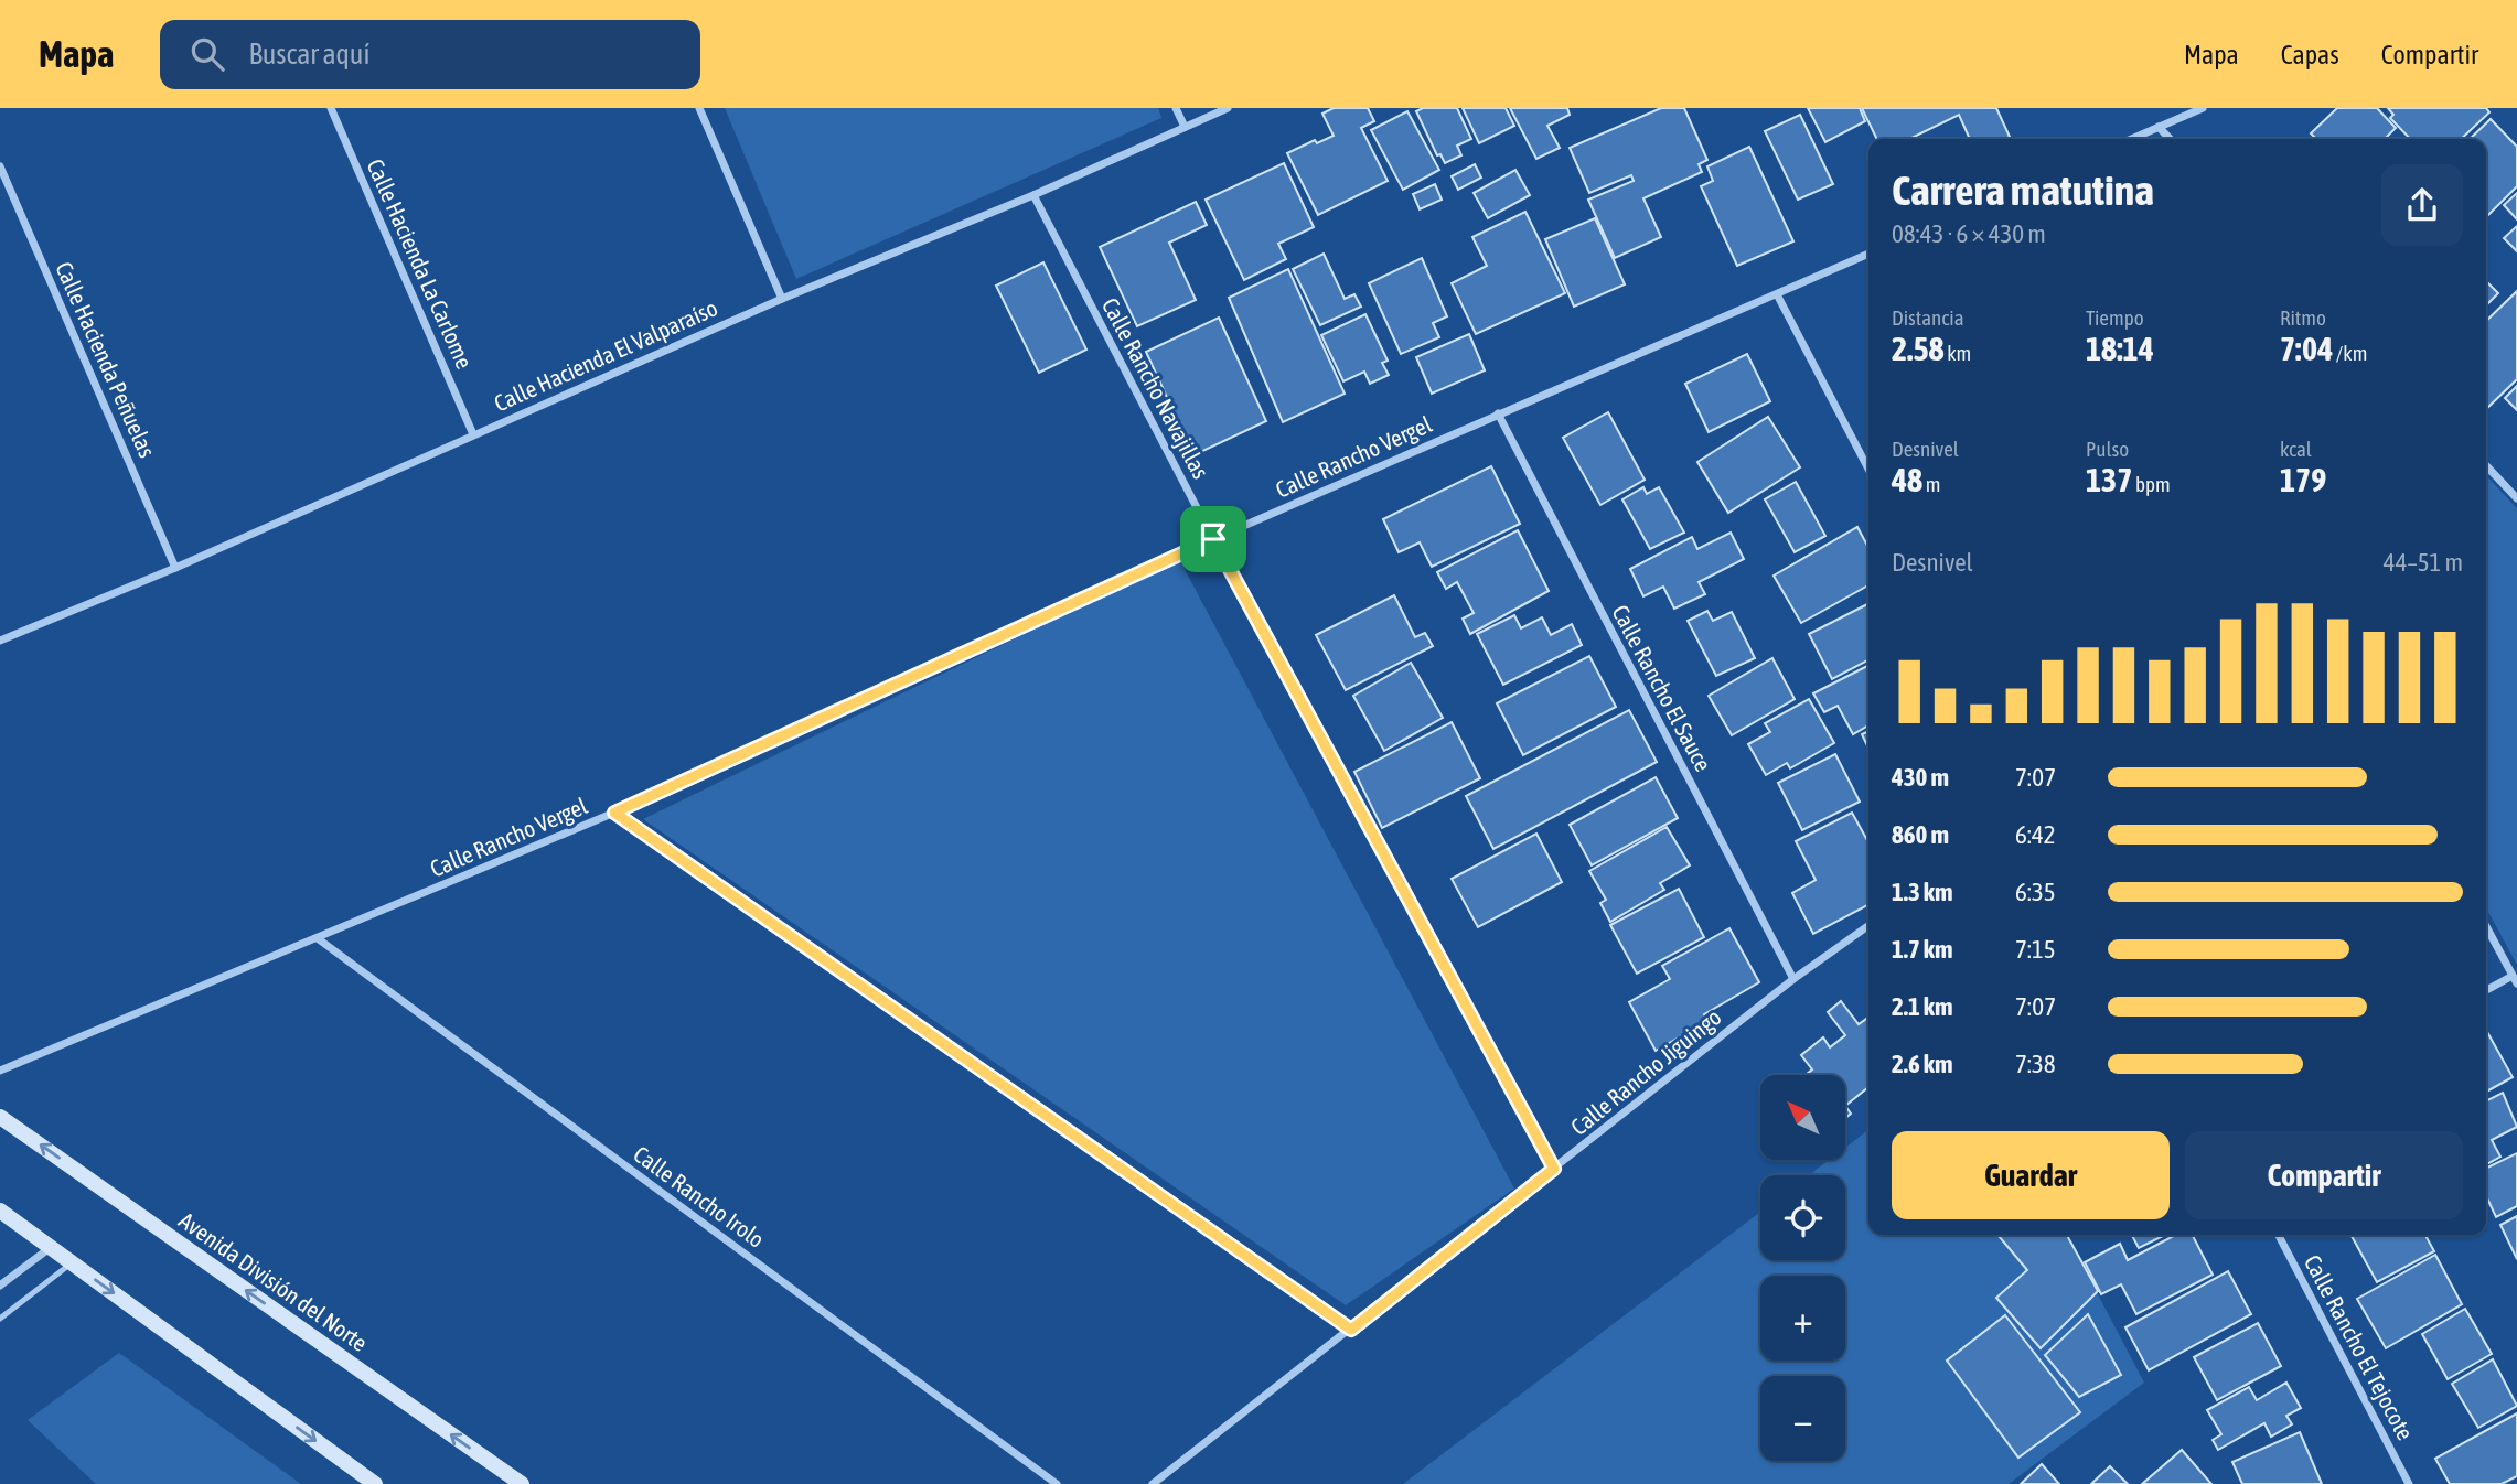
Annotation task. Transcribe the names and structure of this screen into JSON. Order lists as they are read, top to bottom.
{
  "streets": {
    "main road": ["Avenida División del Norte"],
    "street": [
      "Calle Hacienda La Carlome",
      "Calle Hacienda El Valparaíso",
      "Calle Hacienda Peñuelas",
      "Calle Rancho Navajillas",
      "Calle Rancho Vergel",
      "Calle Rancho El Sauce",
      "Calle Rancho Jiguingo",
      "Calle Rancho Irolo",
      "Calle Rancho El Tejocote"
    ]
  },
  "crossings": [
    ["Calle Hacienda La Carlome", "Calle Hacienda El Valparaíso"],
    ["Calle Hacienda El Valparaíso", "Calle Hacienda Peñuelas"],
    ["Calle Hacienda El Valparaíso", "Calle Rancho Navajillas"],
    ["Calle Rancho Navajillas", "Calle Rancho Vergel"],
    ["Calle Rancho Navajillas", "Calle Rancho Jiguingo"],
    ["Calle Rancho Vergel", "Calle Rancho El Sauce"],
    ["Calle Rancho Vergel", "Calle Rancho Irolo"],
    ["Calle Rancho El Sauce", "Calle Rancho Jiguingo"]
  ],
  "north": "top left",
  "page": {
    "header": "Mapa",
    "search": "Buscar aquí",
    "nav": ["Mapa", "Capas", "Compartir"],
    "heading": ["Carrera matutina", "08:43 · 6 × 430 m"],
    "stats": [
      ["Distancia", "2.58 km"],
      ["Tiempo", "18:14"],
      ["Ritmo", "7:04 /km"],
      ["Desnivel", "48 m"],
      ["Pulso", "137 bpm"],
      ["kcal", "179"]
    ],
    "chart": ["Desnivel", "44–51 m"],
    "list": [
      {
        "name": "430 m",
        "note": "7:07"
      },
      {
        "name": "860 m",
        "note": "6:42"
      },
      {
        "name": "1.3 km",
        "note": "6:35"
      },
      {
        "name": "1.7 km",
        "note": "7:15"
      },
      {
        "name": "2.1 km",
        "note": "7:07"
      },
      {
        "name": "2.6 km",
        "note": "7:38"
      }
    ],
    "map_buttons": ["+", "−"],
    "buttons": ["Guardar", "Compartir"]
  }
}
